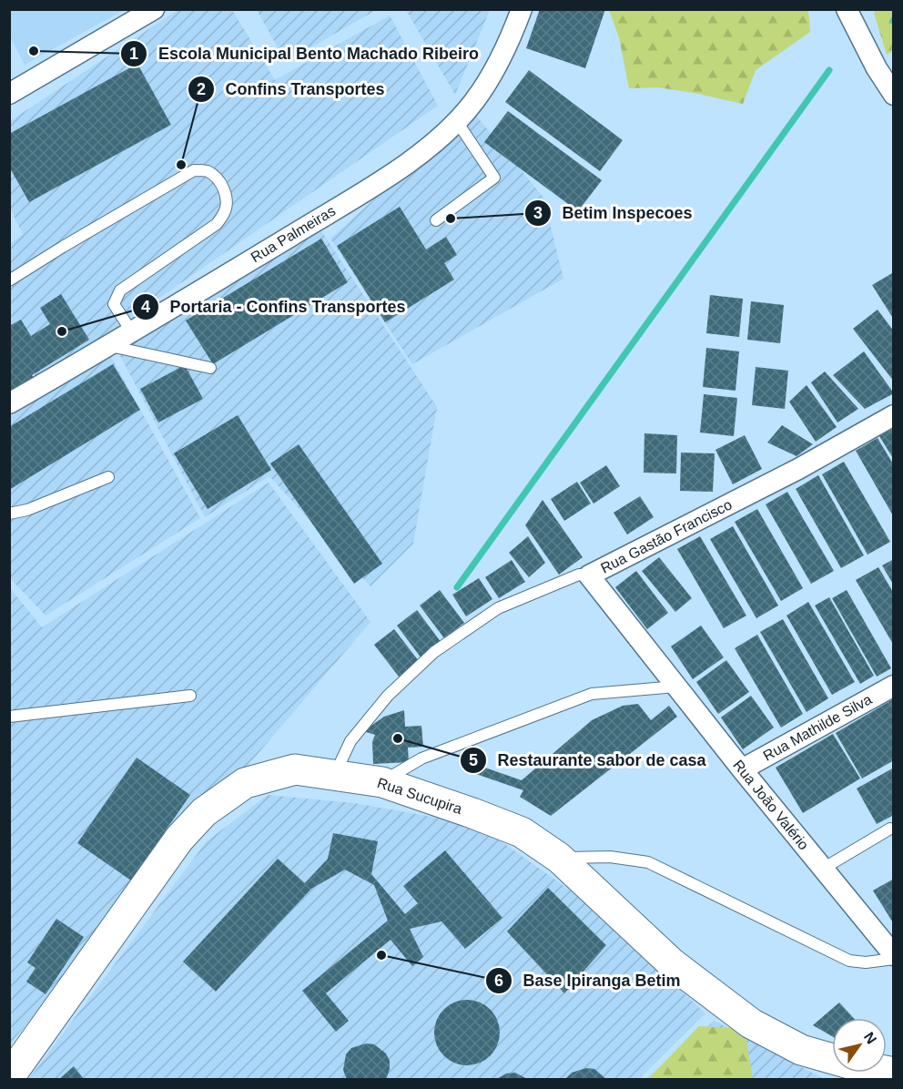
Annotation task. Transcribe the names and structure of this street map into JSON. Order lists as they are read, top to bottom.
{
  "streets": {
    "street": [
      "Rua Palmeiras",
      "Rua Gastão Francisco",
      "Rua Mathilde Silva",
      "Rua Sucupira",
      "Rua João Valério"
    ]
  },
  "crossings": [
    ["Rua Gastão Francisco", "Rua Sucupira"],
    ["Rua Gastão Francisco", "Rua João Valério"],
    ["Rua Mathilde Silva", "Rua João Valério"]
  ],
  "places": [
    "Escola Municipal Bento Machado Ribeiro",
    "Confins Transportes",
    "Betim Inspecoes",
    "Portaria - Confins Transportes",
    "Restaurante sabor de casa",
    "Base Ipiranga Betim"
  ],
  "north": "top right"
}
